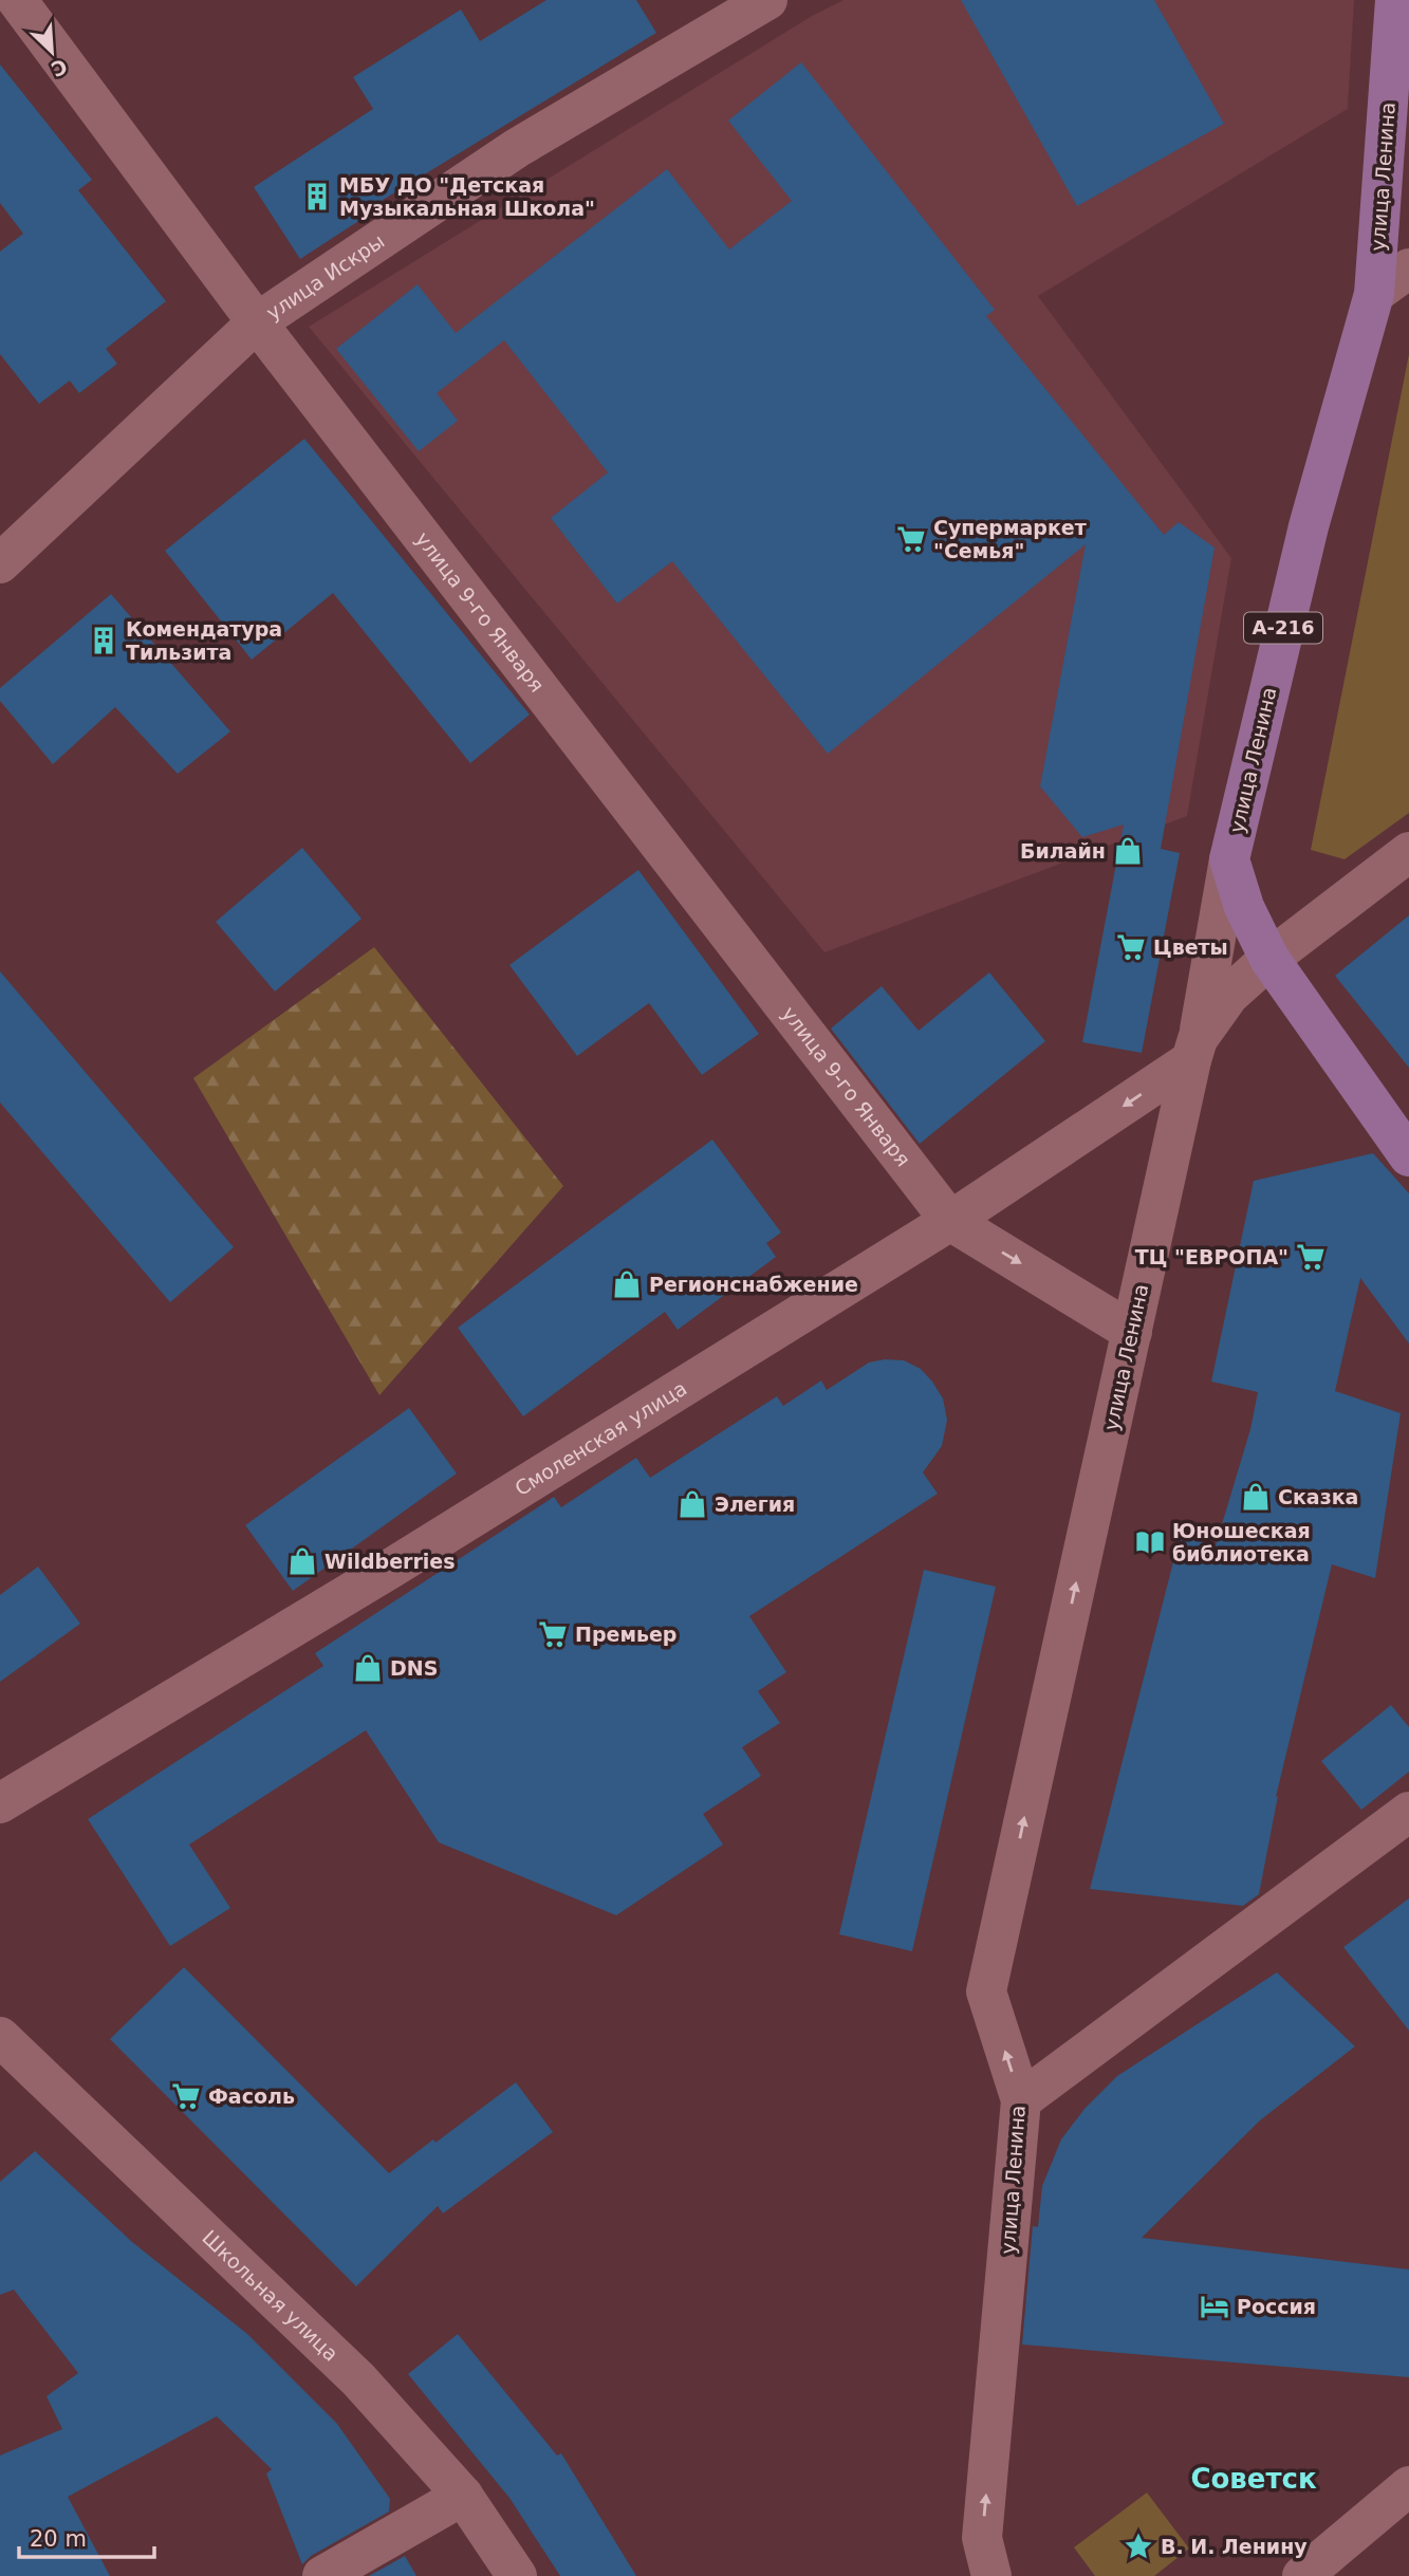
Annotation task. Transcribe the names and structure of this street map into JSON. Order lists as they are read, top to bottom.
{
  "streets": {
    "main road": ["улица Ленина", "А-216"],
    "street": [
      "улица Искры",
      "улица 9-го Января",
      "Смоленская улица",
      "Школьная улица"
    ]
  },
  "crossings": [
    ["улица Ленина", "Смоленская улица"],
    ["улица Искры", "улица 9-го Января"],
    ["улица 9-го Января", "Смоленская улица"]
  ],
  "one_way": ["улица Ленина"],
  "districts": ["Советск"],
  "places": {
    "building": ["МБУ ДО \"Детская Музыкальная Школа\"", "Комендатура Тильзита"],
    "supermarket": [
      "Супермаркет \"Семья\"",
      "Цветы",
      "ТЦ \"ЕВРОПА\"",
      "Премьер",
      "Фасоль"
    ],
    "shop": [
      "Билайн",
      "Регионснабжение",
      "Сказка",
      "Элегия",
      "Wildberries",
      "DNS"
    ],
    "library": ["Юношеская библиотека"],
    "hotel": ["Россия"],
    "place": ["В. И. Ленину"]
  },
  "scale_bar": "20 m",
  "north": "bottom right"
}
